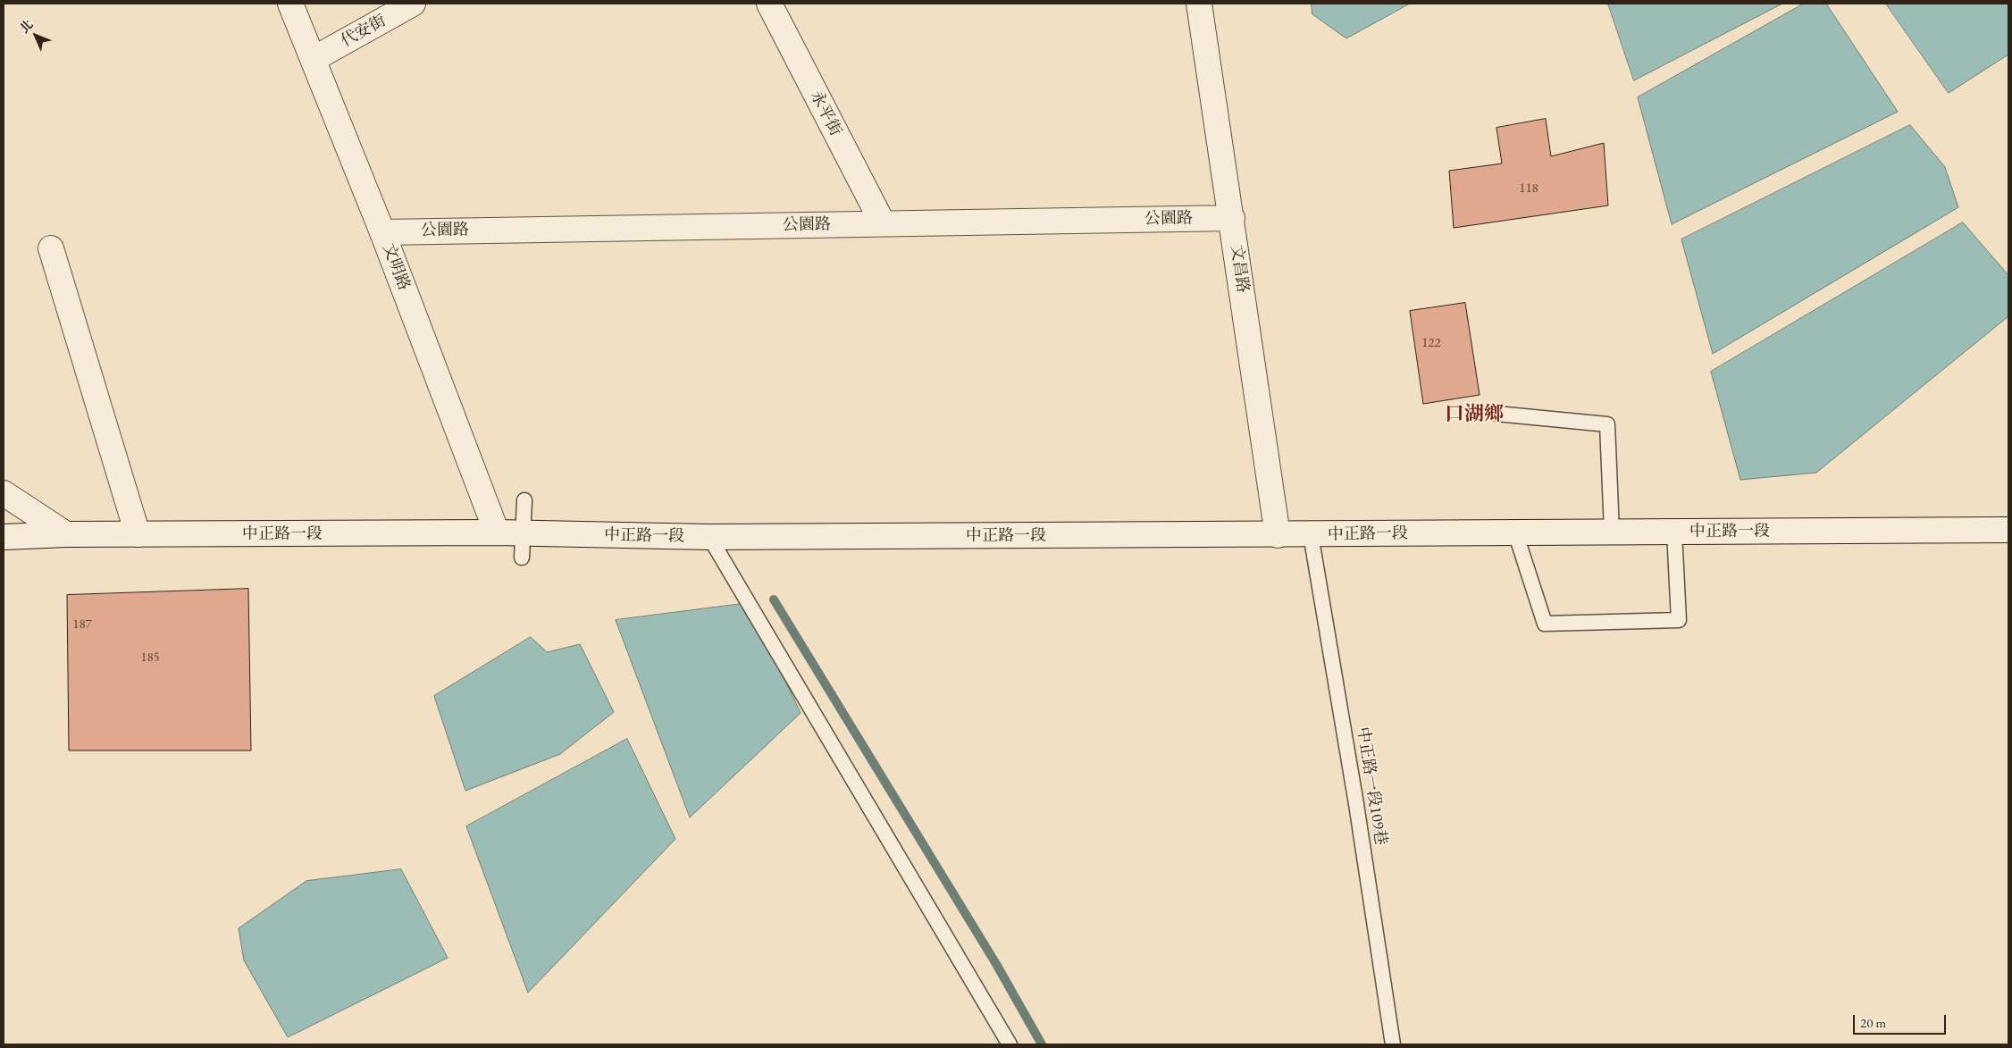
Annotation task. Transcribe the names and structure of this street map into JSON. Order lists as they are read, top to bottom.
{
  "streets": {
    "street": [
      "代安街",
      "永平街",
      "公園路",
      "文明路",
      "文昌路",
      "中正路一段"
    ],
    "lane": ["中正路一段109巷"]
  },
  "crossings": [
    ["代安街", "文明路"],
    ["永平街", "公園路"],
    ["公園路", "文明路"],
    ["公園路", "文昌路"],
    ["文明路", "中正路一段"],
    ["文昌路", "中正路一段"],
    ["中正路一段", "中正路一段109巷"]
  ],
  "districts": ["口湖鄉"],
  "house_numbers": [
    "118",
    "122",
    "187",
    "185"
  ],
  "scale_bar": "20 m",
  "north": "top left"
}
